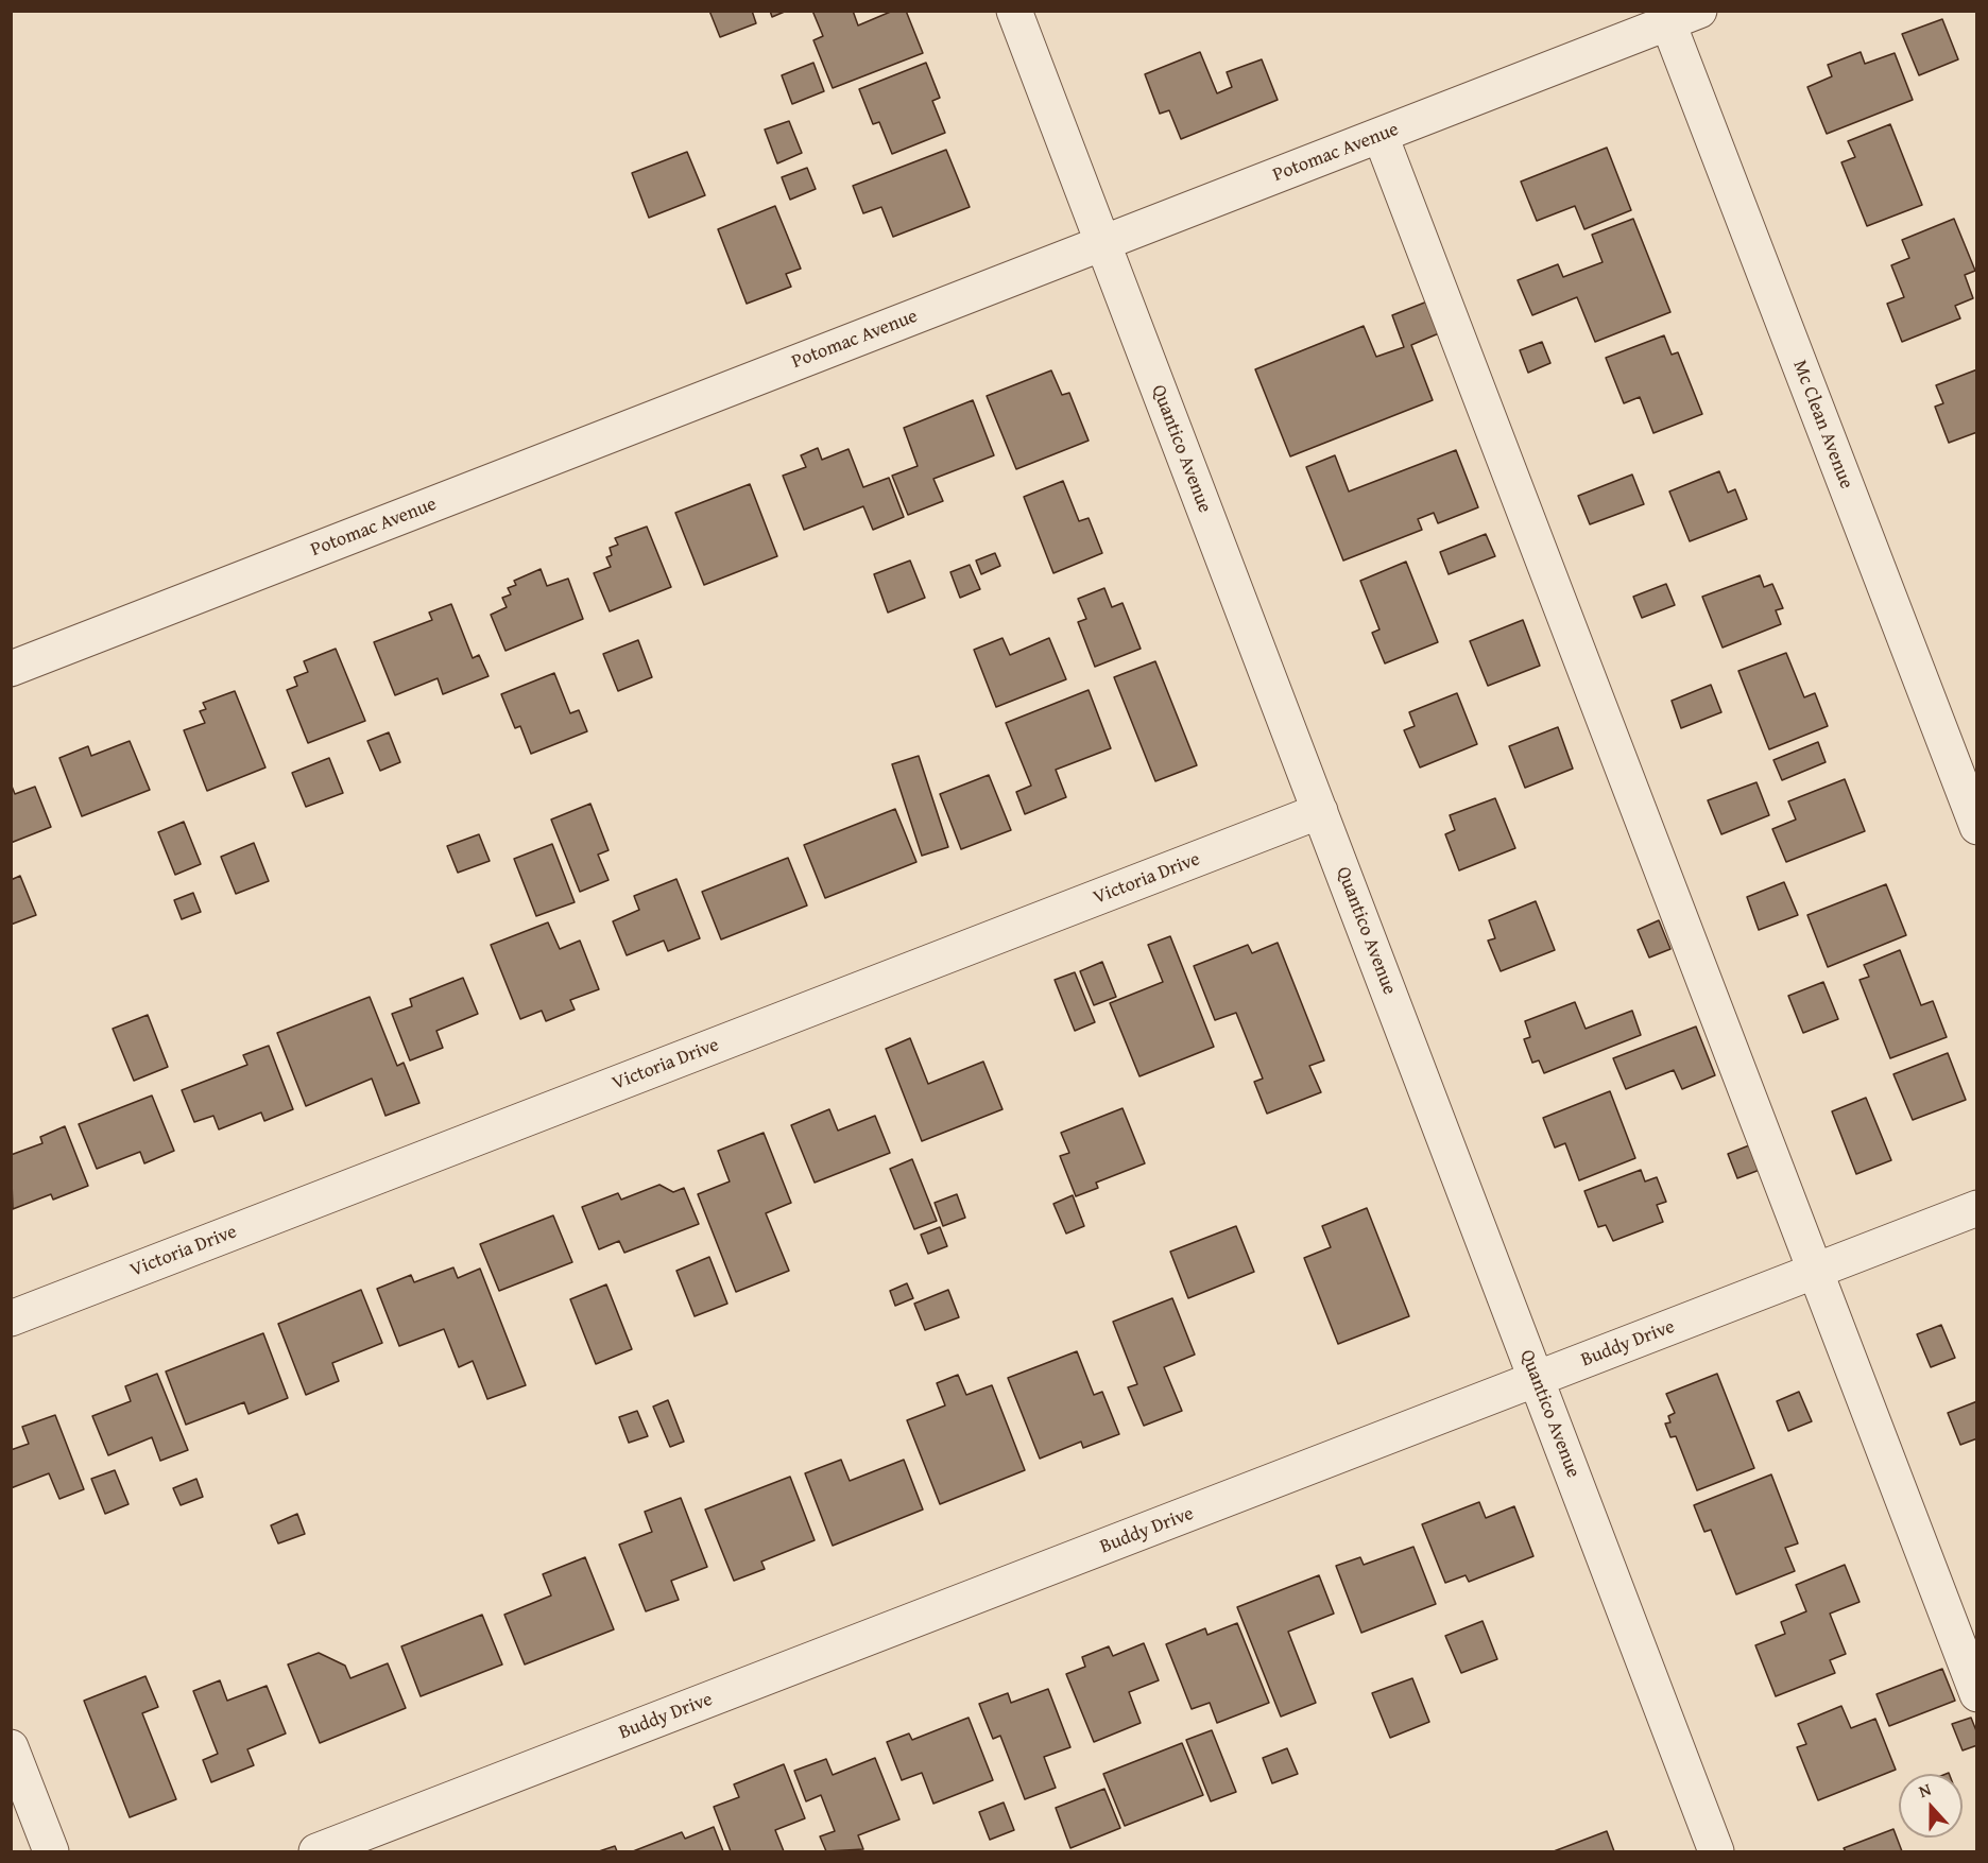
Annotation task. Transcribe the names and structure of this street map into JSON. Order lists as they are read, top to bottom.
{
  "streets": {
    "street": [
      "Potomac Avenue",
      "Mc Clean Avenue",
      "Quantico Avenue",
      "Victoria Drive",
      "Buddy Drive"
    ]
  },
  "crossings": [
    ["Potomac Avenue", "Mc Clean Avenue"],
    ["Potomac Avenue", "Quantico Avenue"],
    ["Quantico Avenue", "Victoria Drive"],
    ["Quantico Avenue", "Buddy Drive"]
  ],
  "north": "top"
}
